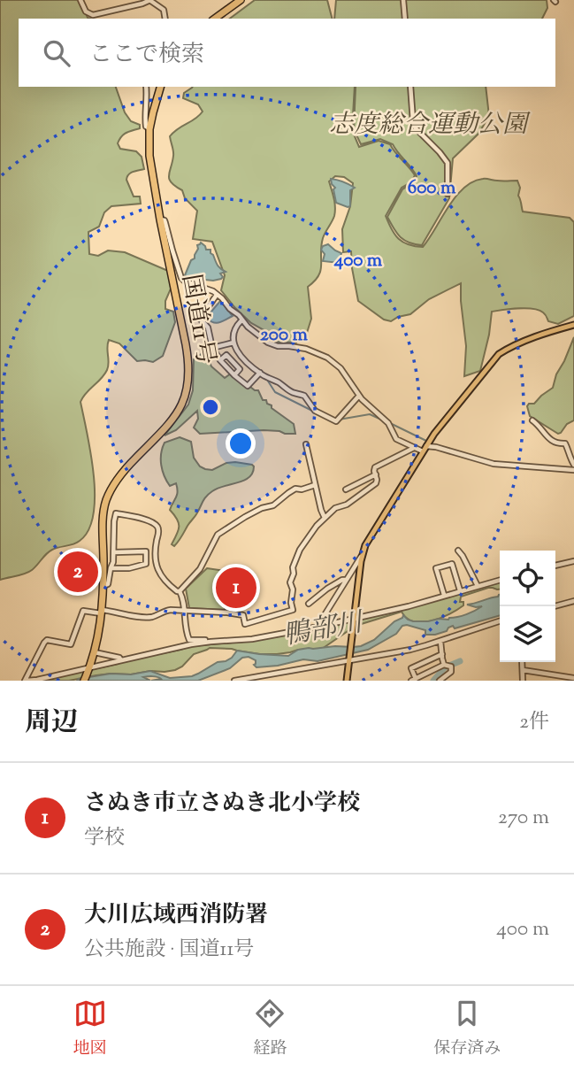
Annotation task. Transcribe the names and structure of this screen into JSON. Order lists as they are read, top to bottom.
{
  "streets": {
    "highway": ["国道11号"]
  },
  "water": ["鴨部川"],
  "parks": ["志度総合運動公園"],
  "page": {
    "search": "ここで検索",
    "pins": ["2", "1"],
    "heading": ["周辺", "2件"],
    "list": [
      {
        "mark": "1",
        "name": "さぬき市立さぬき北小学校",
        "note": "学校",
        "value": "270 m"
      },
      {
        "mark": "2",
        "name": "大川広域西消防署",
        "note": "公共施設 · 国道11号",
        "value": "400 m"
      }
    ],
    "nav": ["地図", "経路", "保存済み"]
  },
  "rings": ["600 m", "400 m", "200 m"]
}
